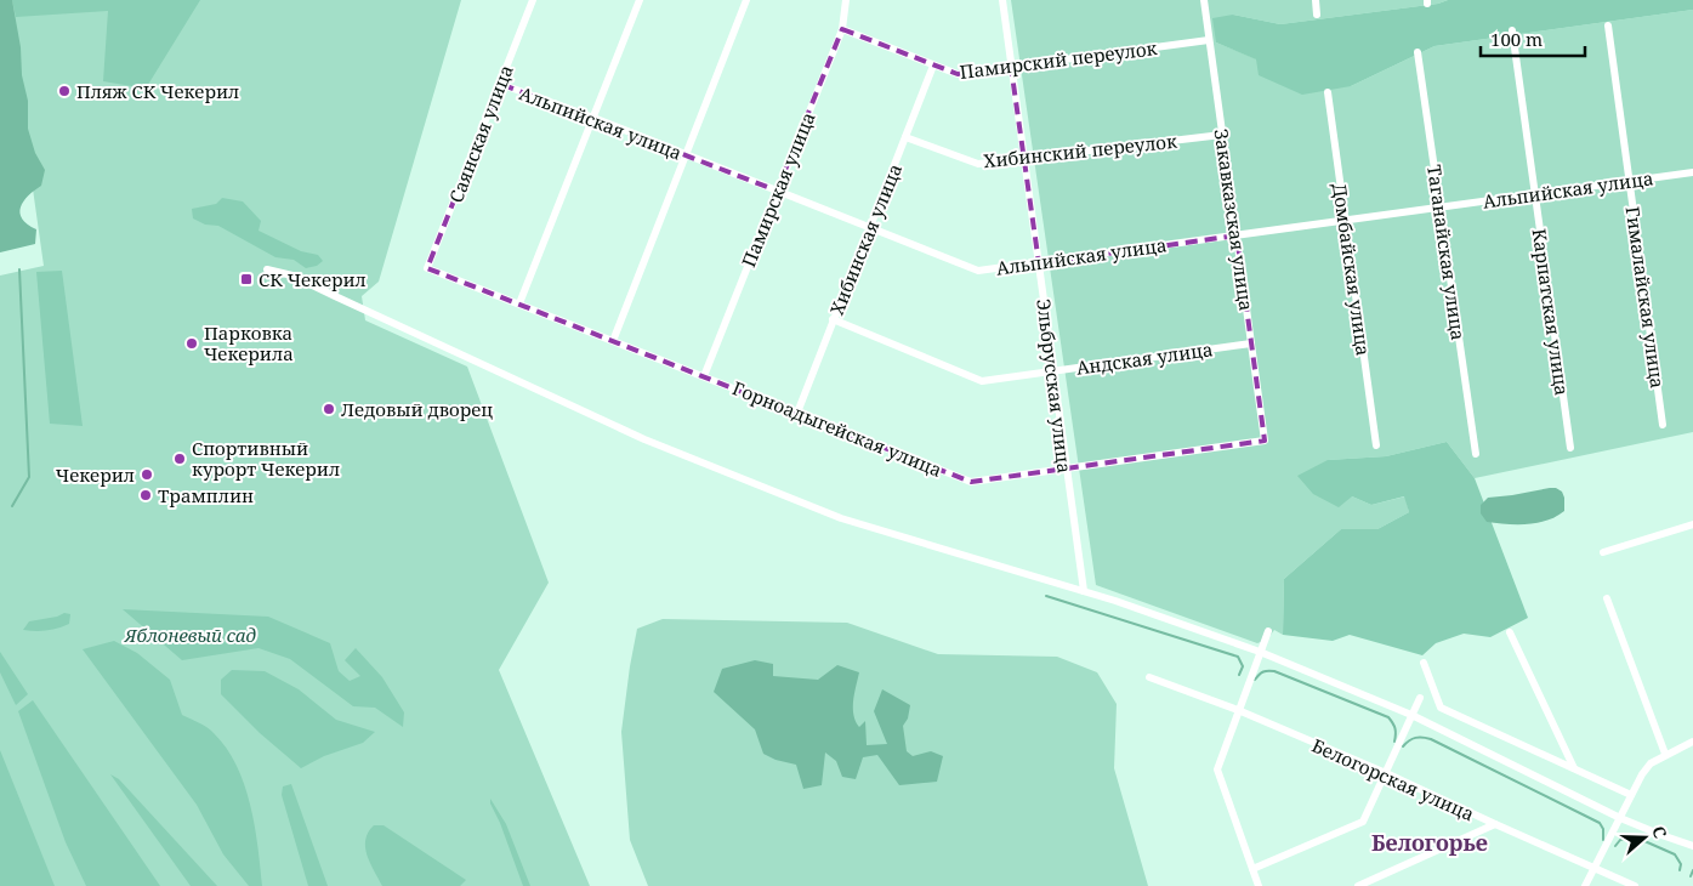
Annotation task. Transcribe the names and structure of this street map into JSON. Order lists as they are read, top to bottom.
{
  "streets": {
    "street": [
      "Памирский переулок",
      "Альпийская улица",
      "Саянская улица",
      "Хибинский переулок",
      "Памирская улица",
      "Закавказская улица",
      "Хибинская улица",
      "Таганайская улица",
      "Домбайская улица",
      "Гималайская улица",
      "Карпатская улица",
      "Андская улица",
      "Эльбрусская улица",
      "Горноадыгейская улица",
      "Белогорская улица"
    ]
  },
  "crossings": [
    ["Памирский переулок", "Памирская улица"],
    ["Памирский переулок", "Закавказская улица"],
    ["Памирский переулок", "Хибинская улица"],
    ["Памирский переулок", "Эльбрусская улица"],
    ["Альпийская улица", "Саянская улица"],
    ["Альпийская улица", "Памирская улица"],
    ["Альпийская улица", "Закавказская улица"],
    ["Альпийская улица", "Хибинская улица"],
    ["Альпийская улица", "Таганайская улица"],
    ["Альпийская улица", "Домбайская улица"],
    ["Альпийская улица", "Гималайская улица"],
    ["Альпийская улица", "Карпатская улица"],
    ["Альпийская улица", "Эльбрусская улица"],
    ["Саянская улица", "Горноадыгейская улица"],
    ["Хибинский переулок", "Закавказская улица"],
    ["Хибинский переулок", "Хибинская улица"],
    ["Хибинский переулок", "Эльбрусская улица"],
    ["Памирская улица", "Горноадыгейская улица"],
    ["Закавказская улица", "Андская улица"],
    ["Закавказская улица", "Горноадыгейская улица"],
    ["Хибинская улица", "Андская улица"],
    ["Хибинская улица", "Горноадыгейская улица"],
    ["Андская улица", "Эльбрусская улица"],
    ["Эльбрусская улица", "Горноадыгейская улица"]
  ],
  "districts": ["Белогорье"],
  "parks": ["Яблоневый сад"],
  "places": {
    "other": [
      "Пляж СК Чекерил",
      "Парковка Чекерила",
      "Ледовый дворец",
      "Спортивный курорт Чекерил",
      "Чекерил",
      "Трамплин"
    ],
    "transit": ["СК Чекерил"]
  },
  "scale_bar": "100 m",
  "north": "right"
}
